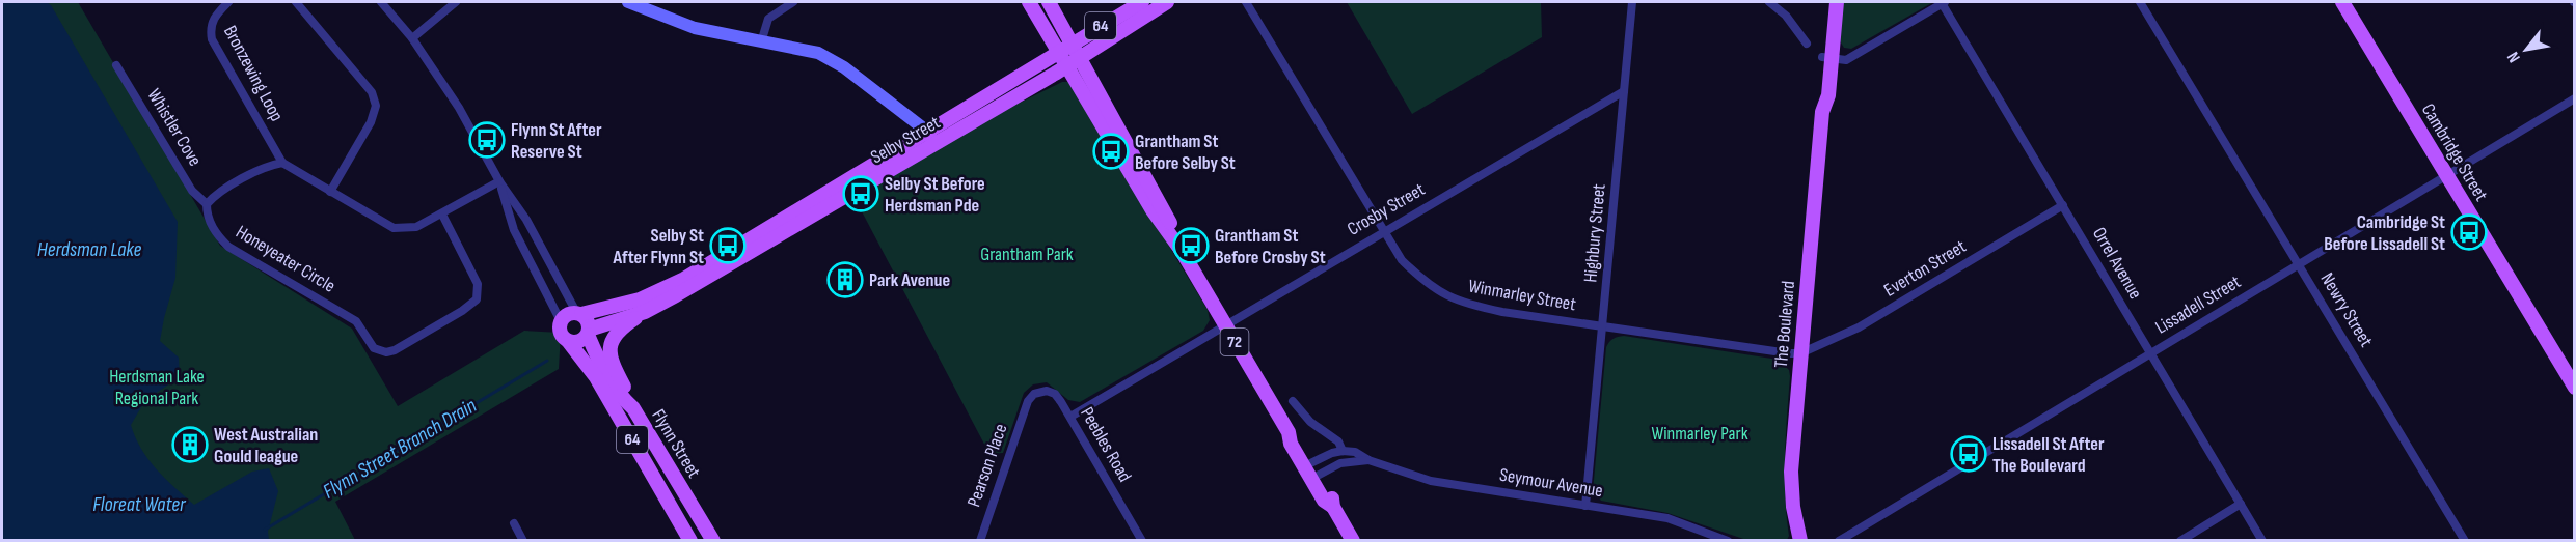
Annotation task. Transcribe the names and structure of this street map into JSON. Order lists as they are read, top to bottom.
{
  "streets": {
    "main road": [
      "64",
      "Selby Street",
      "Cambridge Street",
      "The Boulevard",
      "72",
      "Flynn Street"
    ],
    "street": [
      "Bronzewing Loop",
      "Whistler Cove",
      "Crosby Street",
      "Highbury Street",
      "Honeyeater Circle",
      "Orrel Avenue",
      "Everton Street",
      "Winmarley Street",
      "Lissadell Street",
      "Newry Street",
      "Peebles Road",
      "Pearson Place",
      "Seymour Avenue"
    ]
  },
  "crossings": [
    ["64", "Selby Street"],
    ["64", "Flynn Street"],
    ["Whistler Cove", "Honeyeater Circle"],
    ["Selby Street", "72"],
    ["Selby Street", "Flynn Street"],
    ["Cambridge Street", "Lissadell Street"],
    ["Crosby Street", "Highbury Street"],
    ["Crosby Street", "Winmarley Street"],
    ["Crosby Street", "72"],
    ["Crosby Street", "Peebles Road"],
    ["Highbury Street", "Winmarley Street"],
    ["Highbury Street", "Seymour Avenue"],
    ["Orrel Avenue", "Everton Street"],
    ["Orrel Avenue", "Lissadell Street"],
    ["Everton Street", "Winmarley Street"],
    ["Everton Street", "The Boulevard"],
    ["Winmarley Street", "The Boulevard"],
    ["Lissadell Street", "Newry Street"],
    ["72", "Seymour Avenue"],
    ["Peebles Road", "Pearson Place"]
  ],
  "water": ["Herdsman Lake", "Flynn Street Branch Drain", "Floreat Water"],
  "parks": ["Grantham Park", "Herdsman Lake Regional Park", "Winmarley Park"],
  "places": {
    "bus stop": [
      "Flynn St After Reserve St",
      "Grantham St Before Selby St",
      "Selby St Before Herdsman Pde",
      "Cambridge St Before Lissadell St",
      "Selby St After Flynn St",
      "Grantham St Before Crosby St",
      "Lissadell St After The Boulevard"
    ],
    "building": ["Park Avenue", "West Australian Gould league"]
  },
  "north": "bottom left"
}
